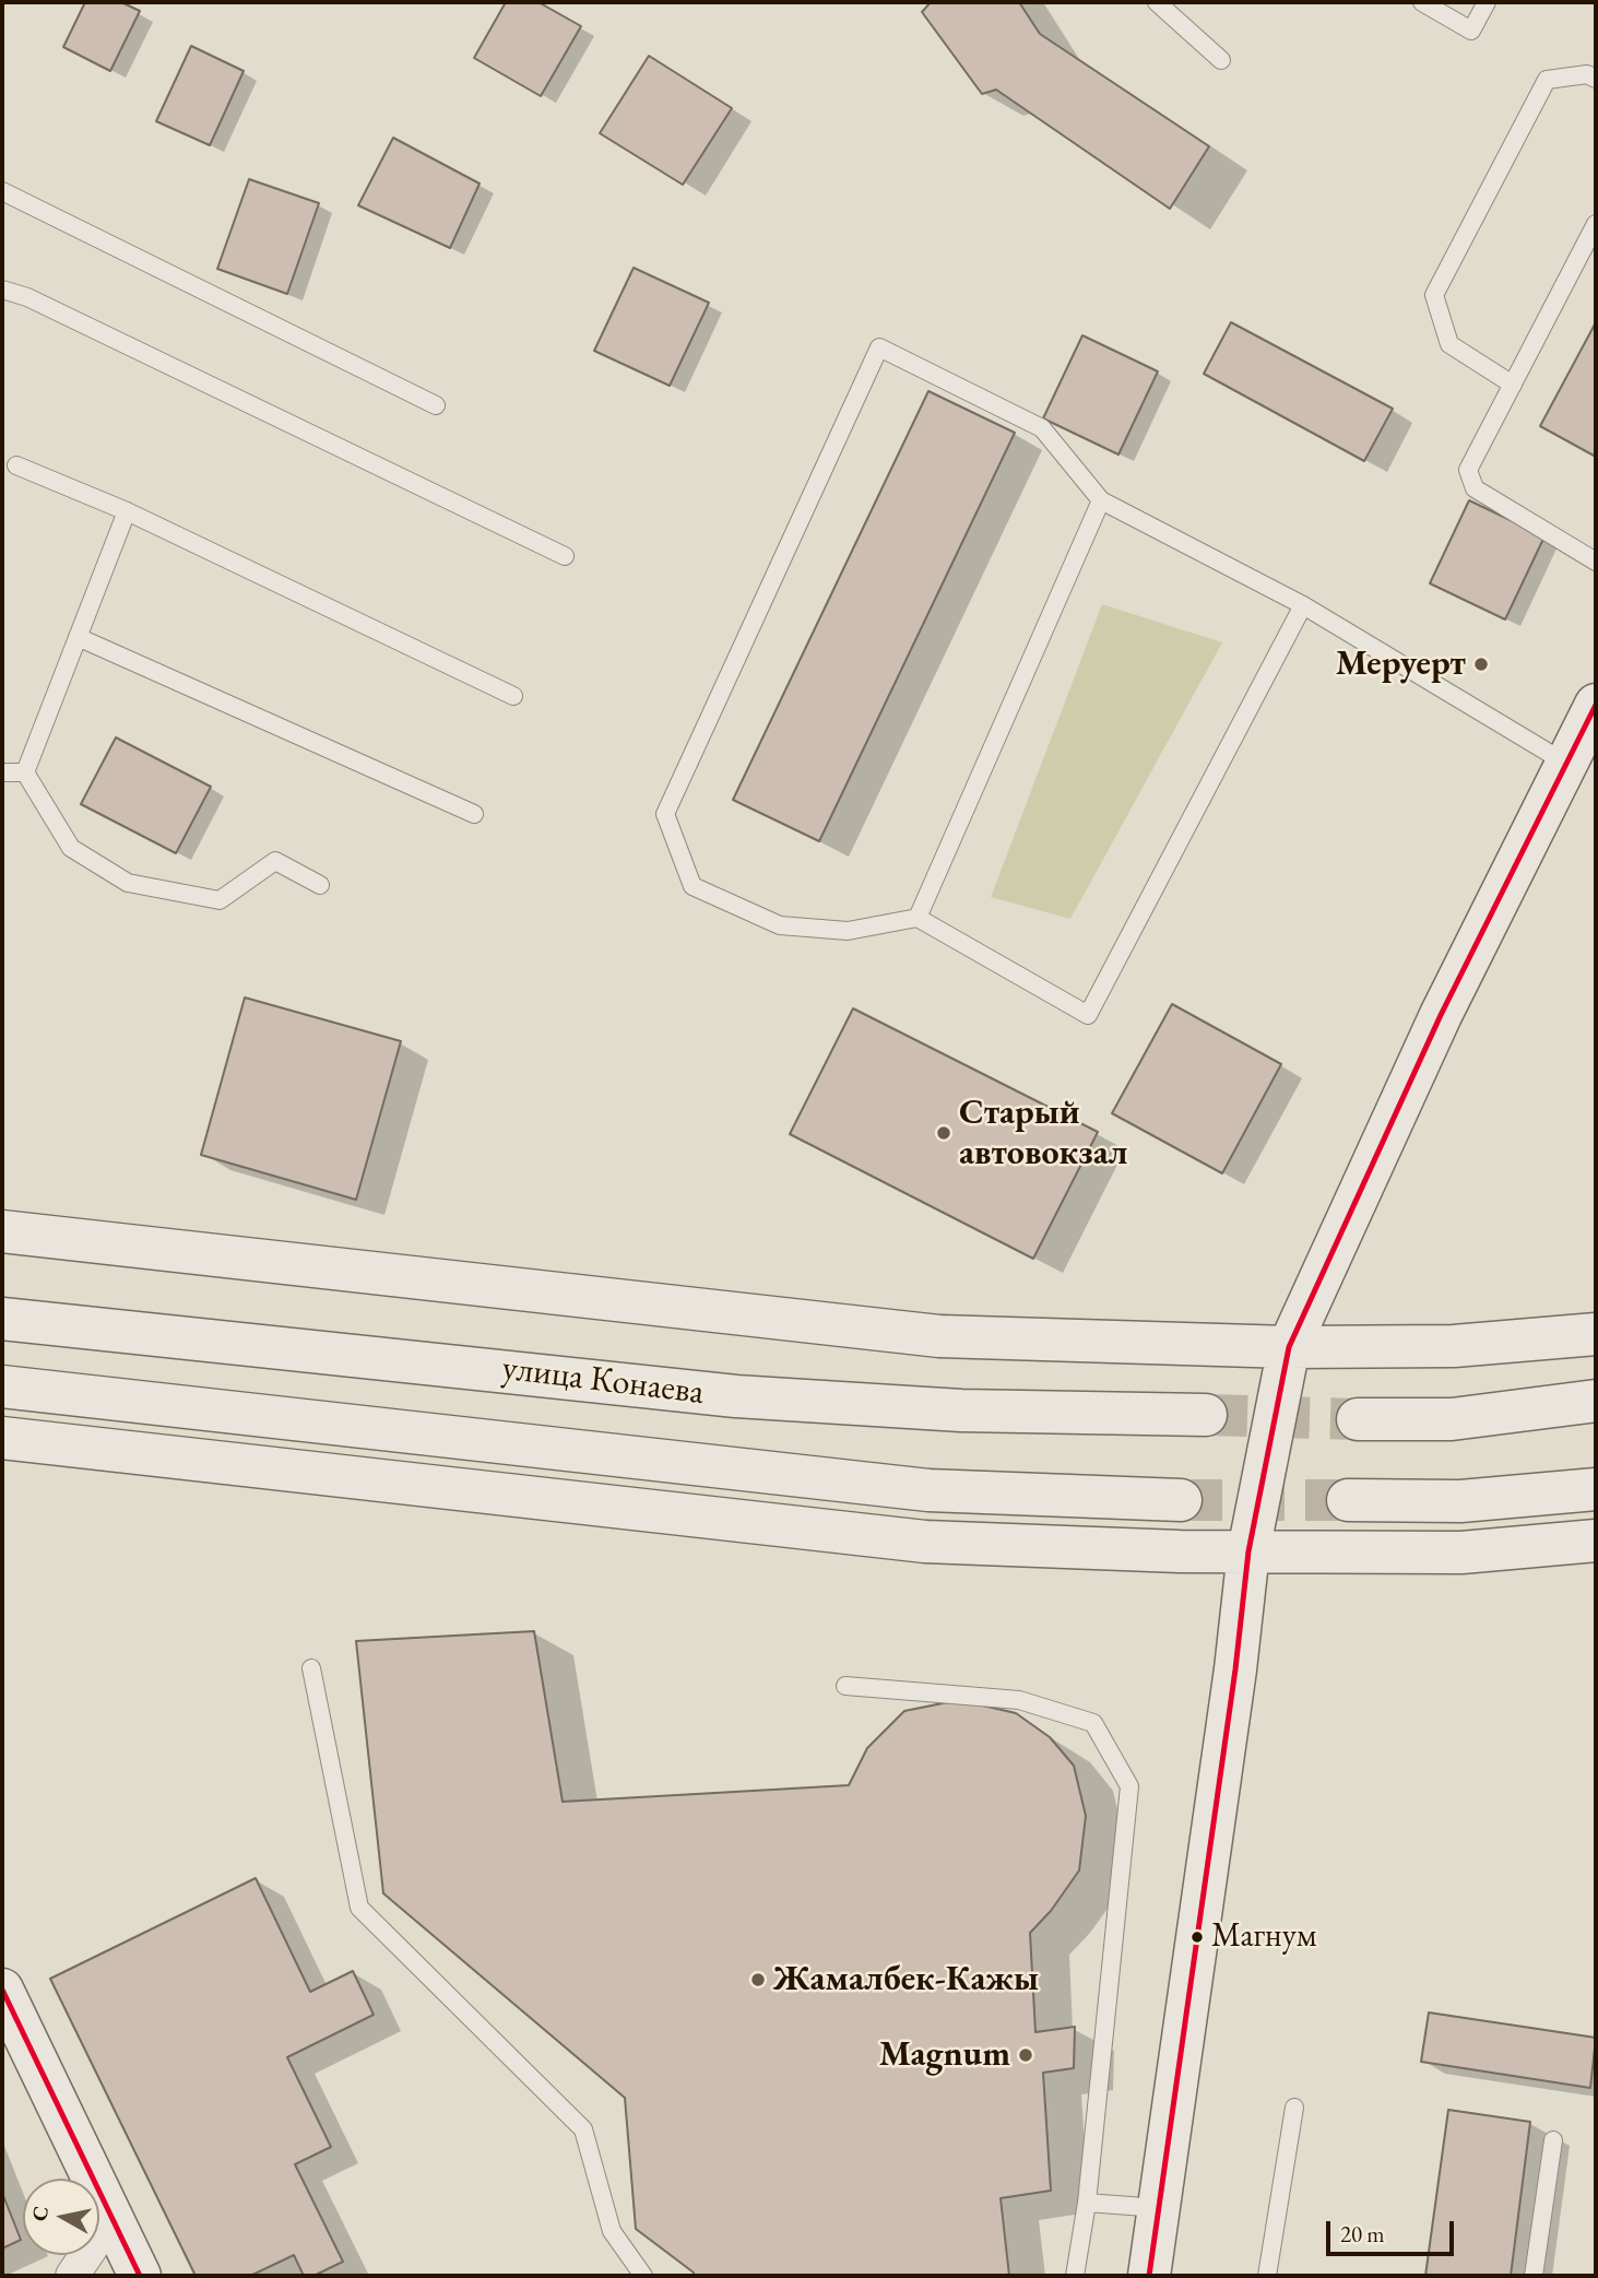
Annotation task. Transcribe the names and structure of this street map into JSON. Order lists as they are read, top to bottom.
{
  "streets": {
    "main road": ["улица Конаева"]
  },
  "places": [
    "Меруерт",
    "Старый автовокзал",
    "Магнум",
    "Жамалбек-Кажы",
    "Magnum"
  ],
  "scale_bar": "20 m",
  "north": "left"
}
